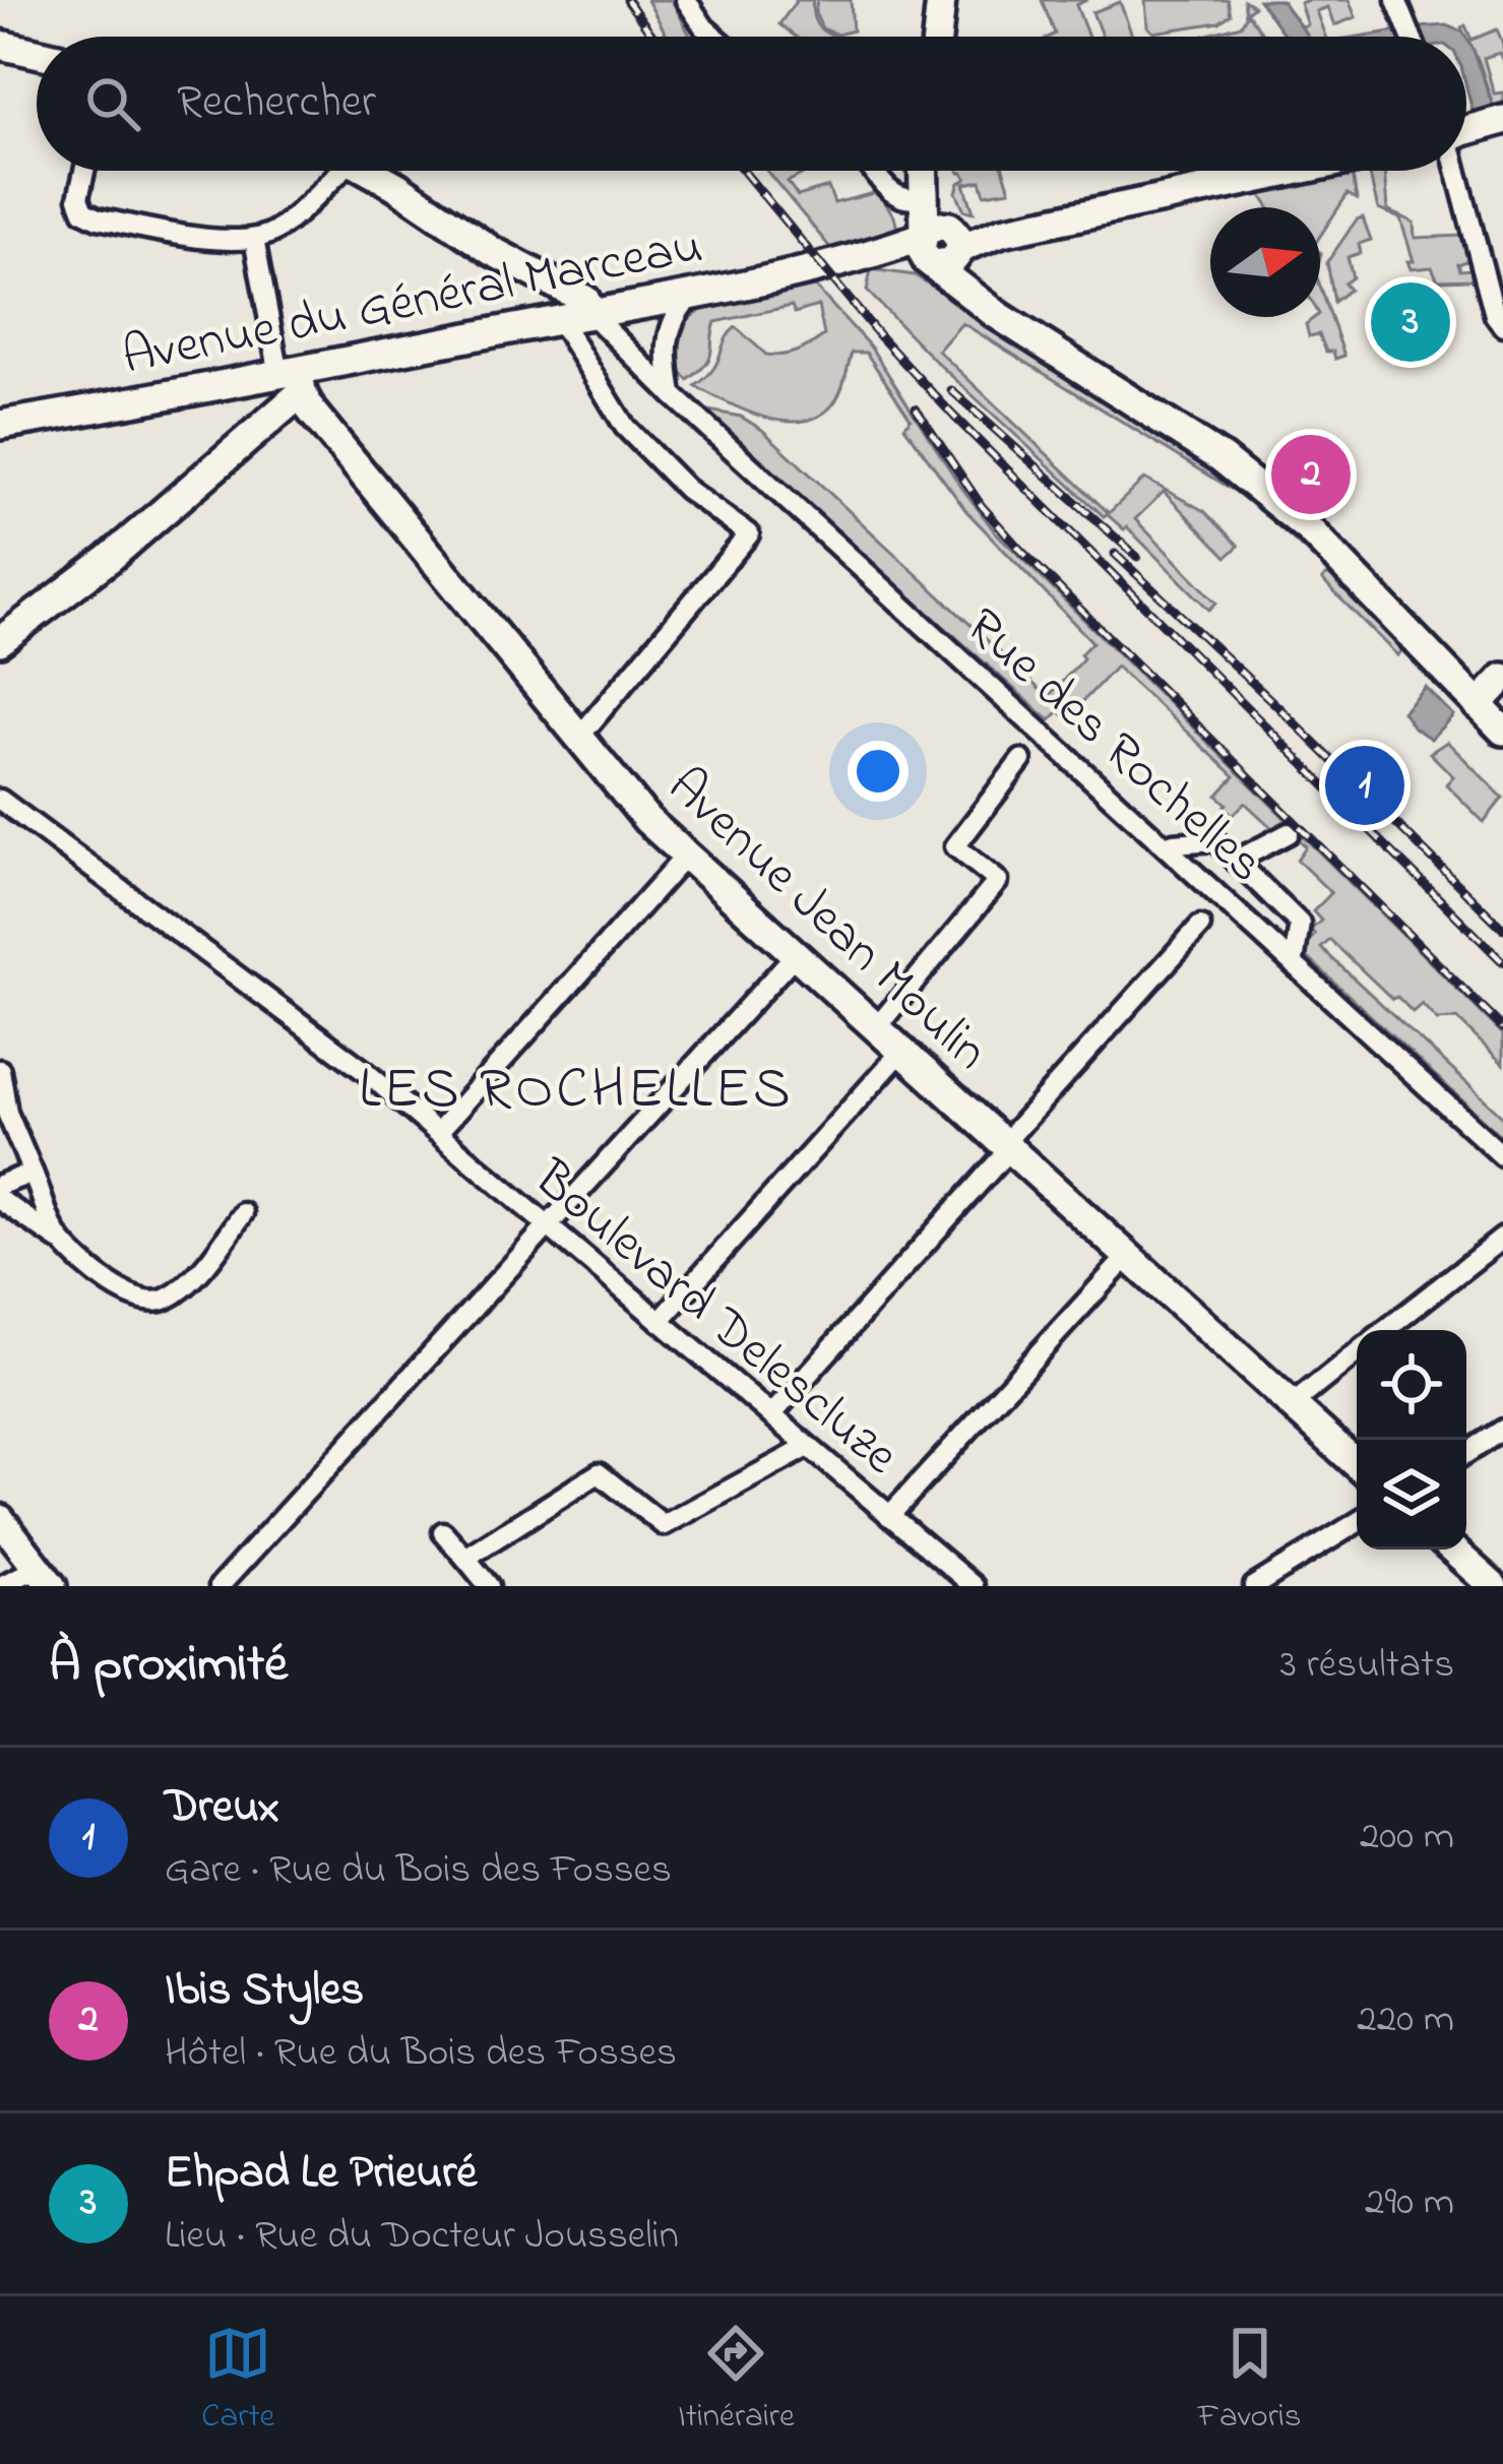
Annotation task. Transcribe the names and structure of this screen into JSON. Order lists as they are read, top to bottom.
{
  "streets": {
    "street": [
      "Avenue du Général Marceau",
      "Rue des Rochelles",
      "Avenue Jean Moulin",
      "Boulevard Delescluze"
    ]
  },
  "crossings": [
    ["Avenue du Général Marceau", "Rue des Rochelles"],
    ["Avenue du Général Marceau", "Avenue Jean Moulin"]
  ],
  "districts": ["LES ROCHELLES"],
  "north": "right",
  "page": {
    "search": "Rechercher",
    "pins": ["3", "2", "1"],
    "heading": ["À proximité", "3 résultats"],
    "list": [
      {
        "mark": "1",
        "name": "Dreux",
        "note": "Gare · Rue du Bois des Fosses",
        "value": "200 m"
      },
      {
        "mark": "2",
        "name": "Ibis Styles",
        "note": "Hôtel · Rue du Bois des Fosses",
        "value": "220 m"
      },
      {
        "mark": "3",
        "name": "Ehpad Le Prieuré",
        "note": "Lieu · Rue du Docteur Jousselin",
        "value": "290 m"
      }
    ],
    "nav": ["Carte", "Itinéraire", "Favoris"]
  }
}
